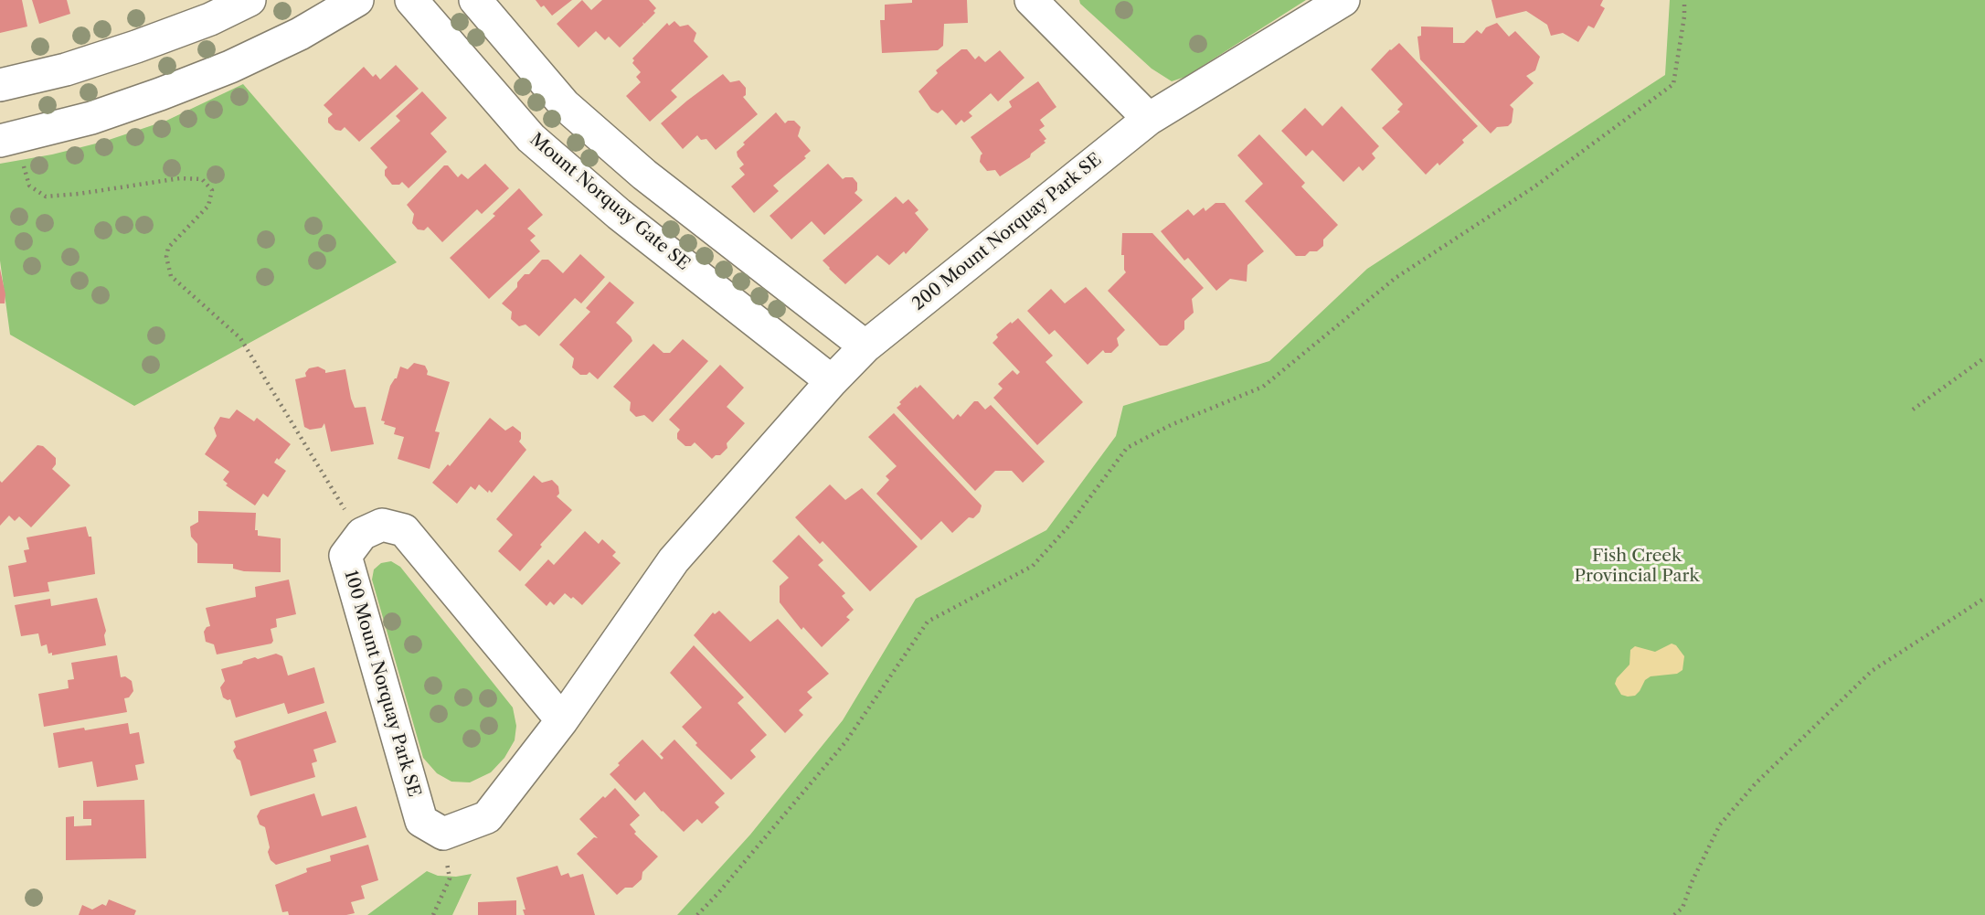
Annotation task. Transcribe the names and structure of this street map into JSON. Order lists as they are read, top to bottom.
{
  "streets": {
    "street": ["Mount Norquay Gate SE", "200 Mount Norquay Park SE", "100 Mount Norquay Park SE"]
  },
  "crossings": [
    ["Mount Norquay Gate SE", "200 Mount Norquay Park SE"]
  ],
  "parks": ["Fish Creek Provincial Park"]
}
